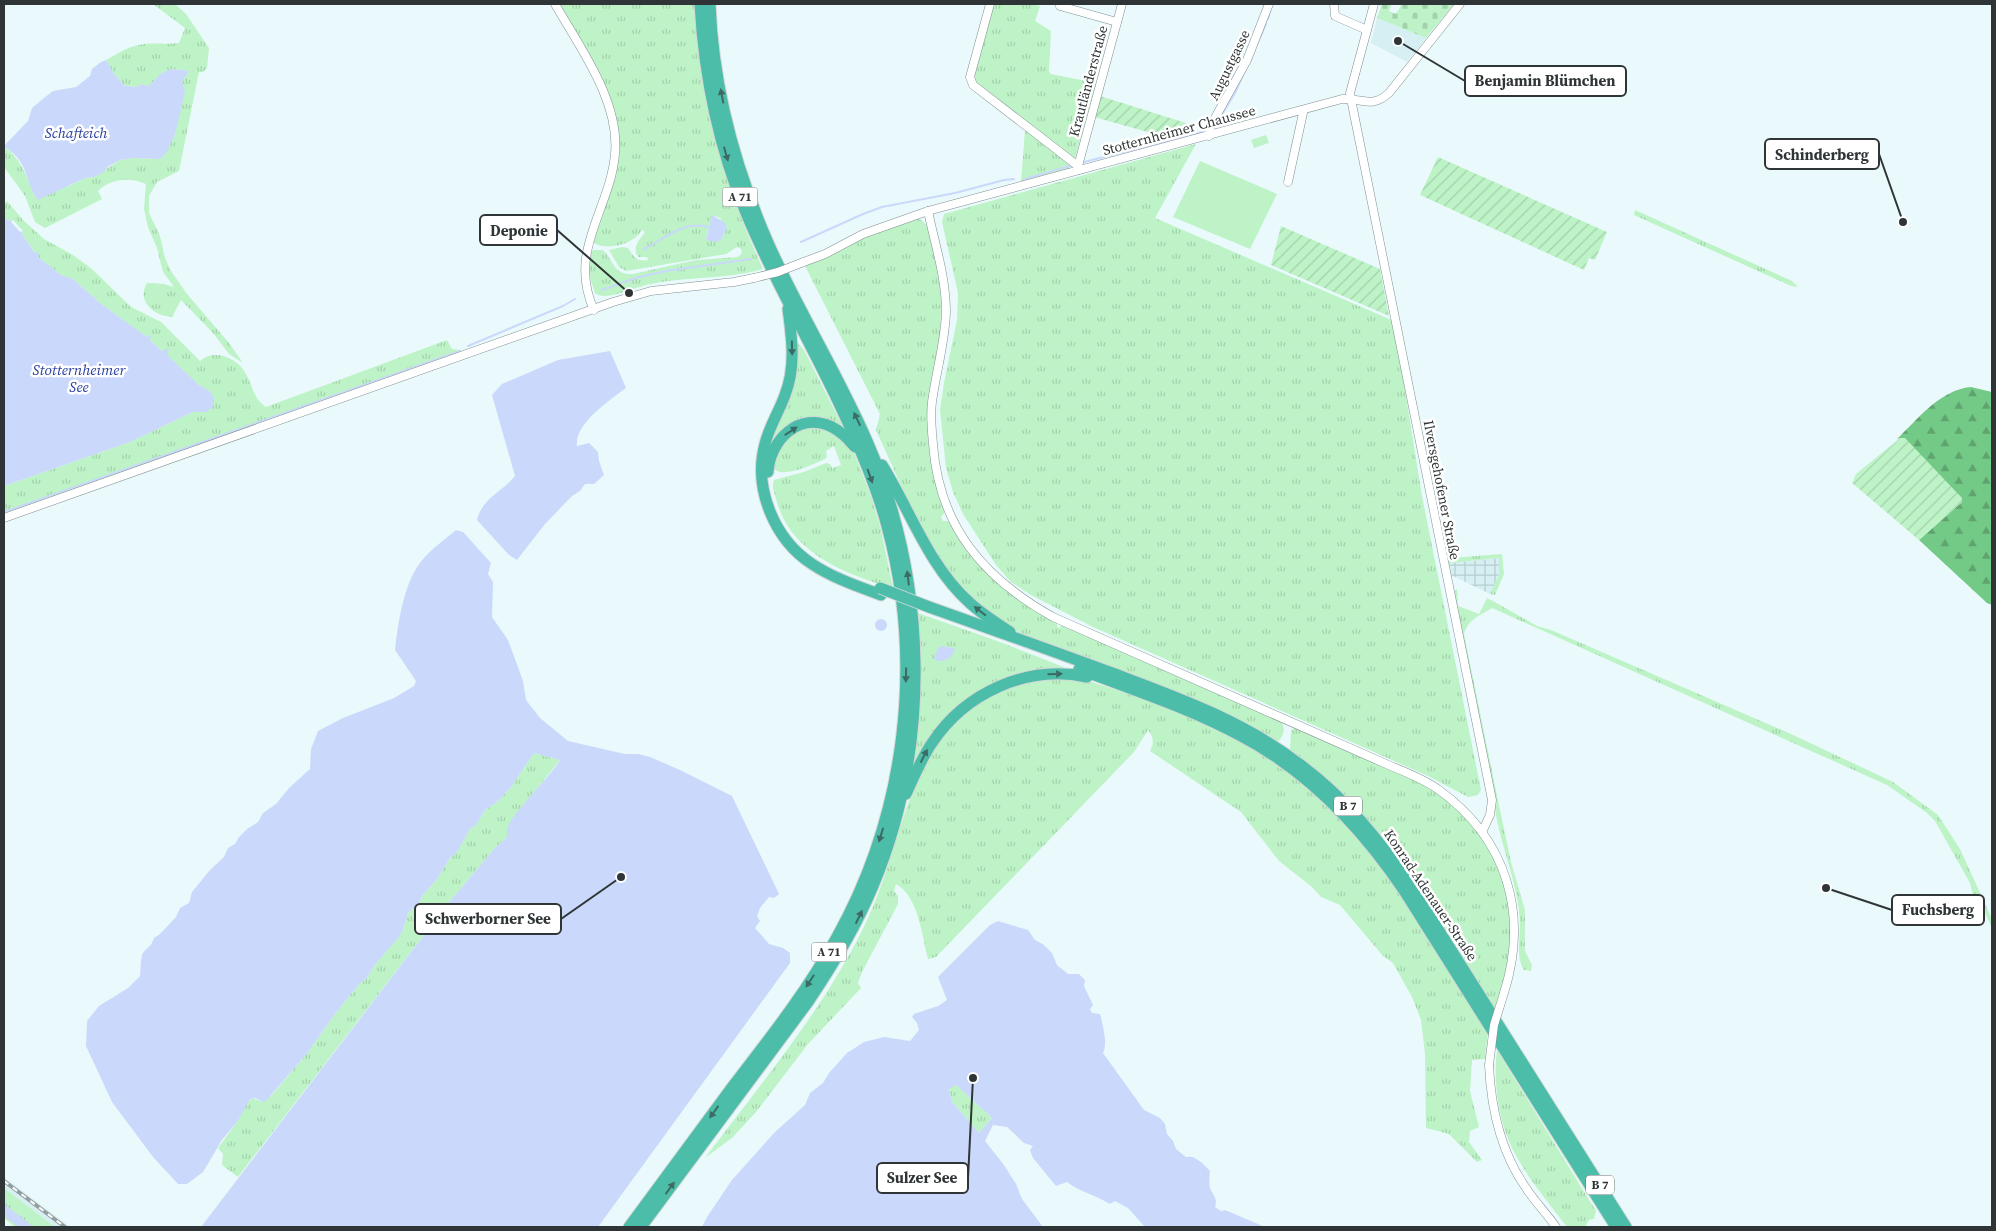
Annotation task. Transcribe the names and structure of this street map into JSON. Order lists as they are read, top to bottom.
{
  "streets": {
    "highway": ["A 71", "B 7", "Konrad-Adenauer-Straße"],
    "street": [
      "Augustgasse",
      "Krautländerstraße",
      "Stotternheimer Chaussee",
      "Ilversgehofener Straße"
    ]
  },
  "crossings": [
    ["Augustgasse", "Stotternheimer Chaussee"],
    ["Krautländerstraße", "Stotternheimer Chaussee"],
    ["Stotternheimer Chaussee", "Ilversgehofener Straße"]
  ],
  "water": ["Schafteich", "Stotternheimer See"],
  "places": [
    "Benjamin Blümchen",
    "Schinderberg",
    "Deponie",
    "Schwerborner See",
    "Fuchsberg",
    "Sulzer See"
  ]
}
